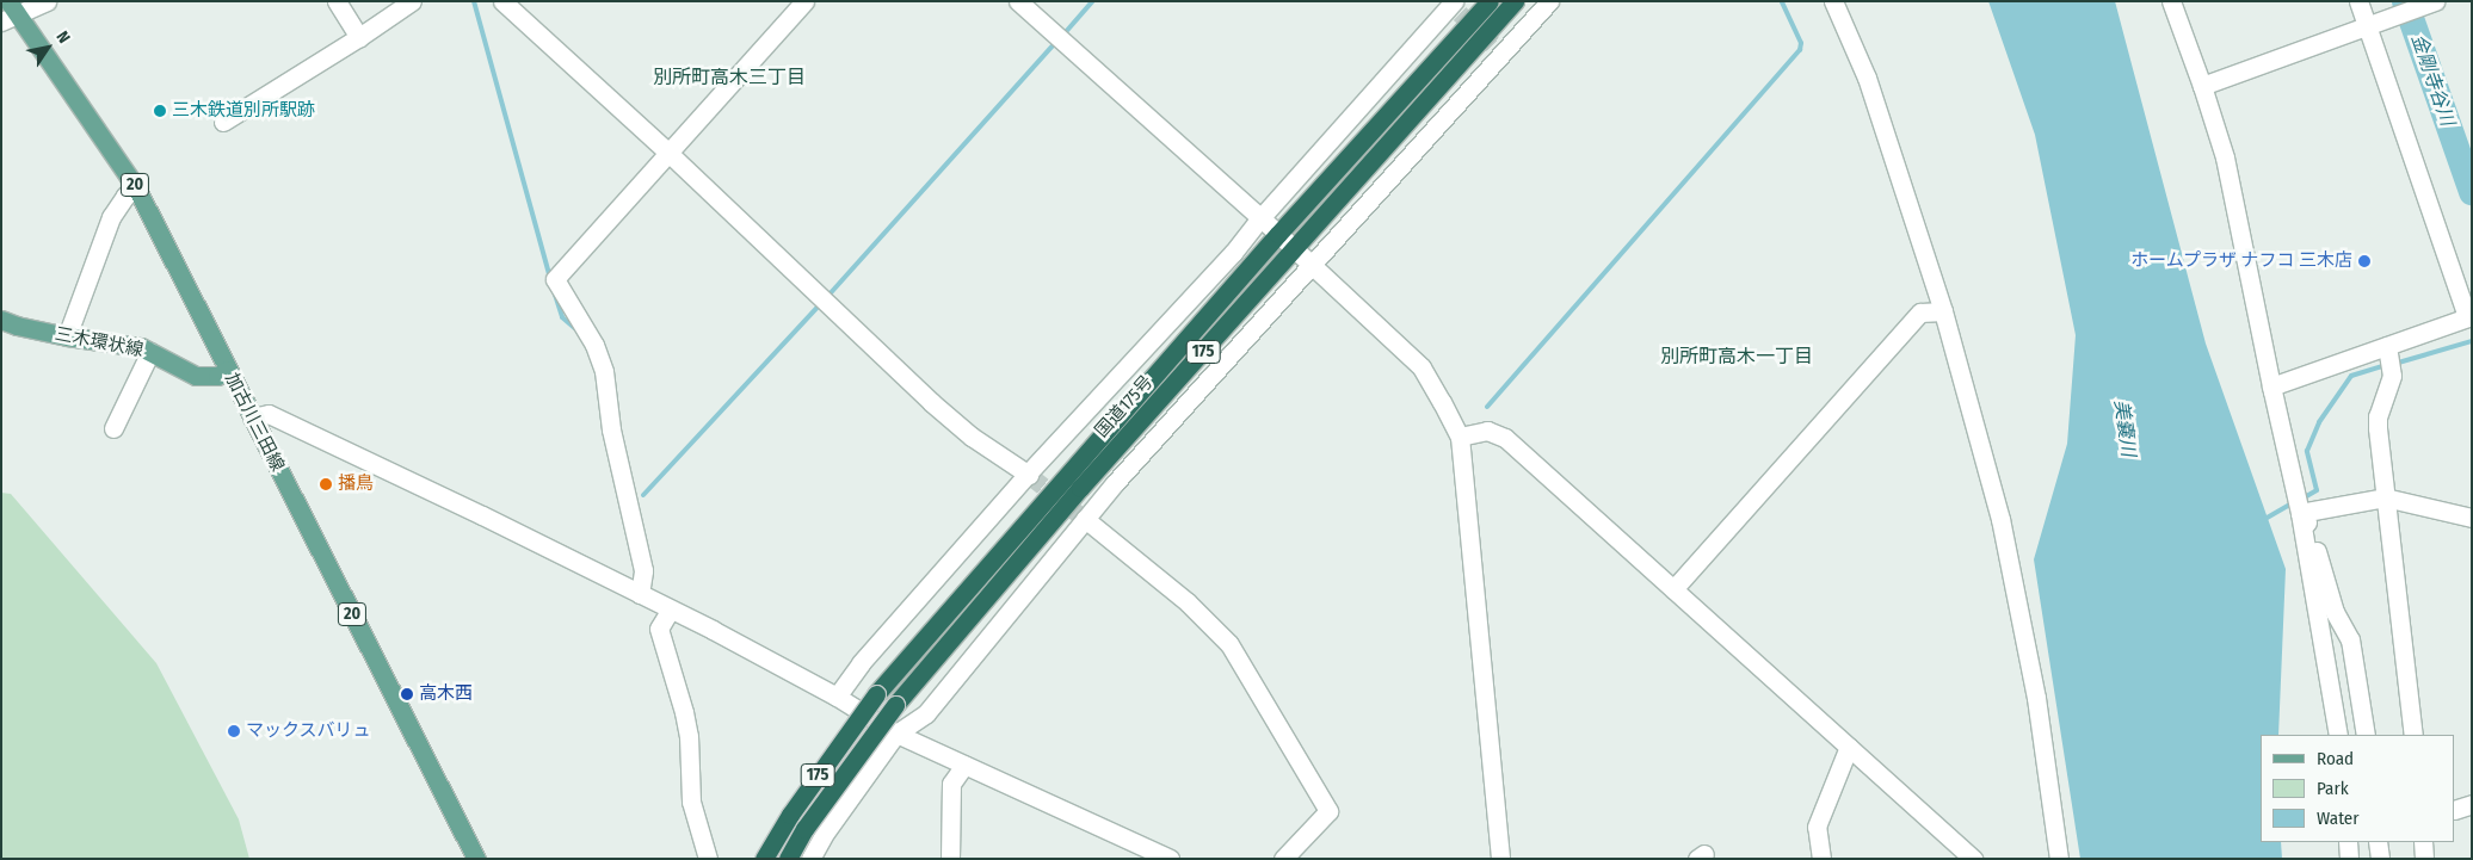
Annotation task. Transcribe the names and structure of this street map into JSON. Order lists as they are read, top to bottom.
{
  "streets": {
    "highway": ["175", "国道175号"],
    "main road": ["20", "三木環状線", "加古川三田線"]
  },
  "crossings": [
    ["三木環状線", "加古川三田線"]
  ],
  "districts": ["別所町高木三丁目", "別所町高木一丁目"],
  "water": ["金剛寺谷川", "美嚢川"],
  "places": [
    "三木鉄道別所駅跡",
    "ホームプラザ ナフコ 三木店",
    "播鳥",
    "高木西",
    "マックスバリュ"
  ],
  "legend": ["Road", "Park", "Water"],
  "north": "top right"
}
